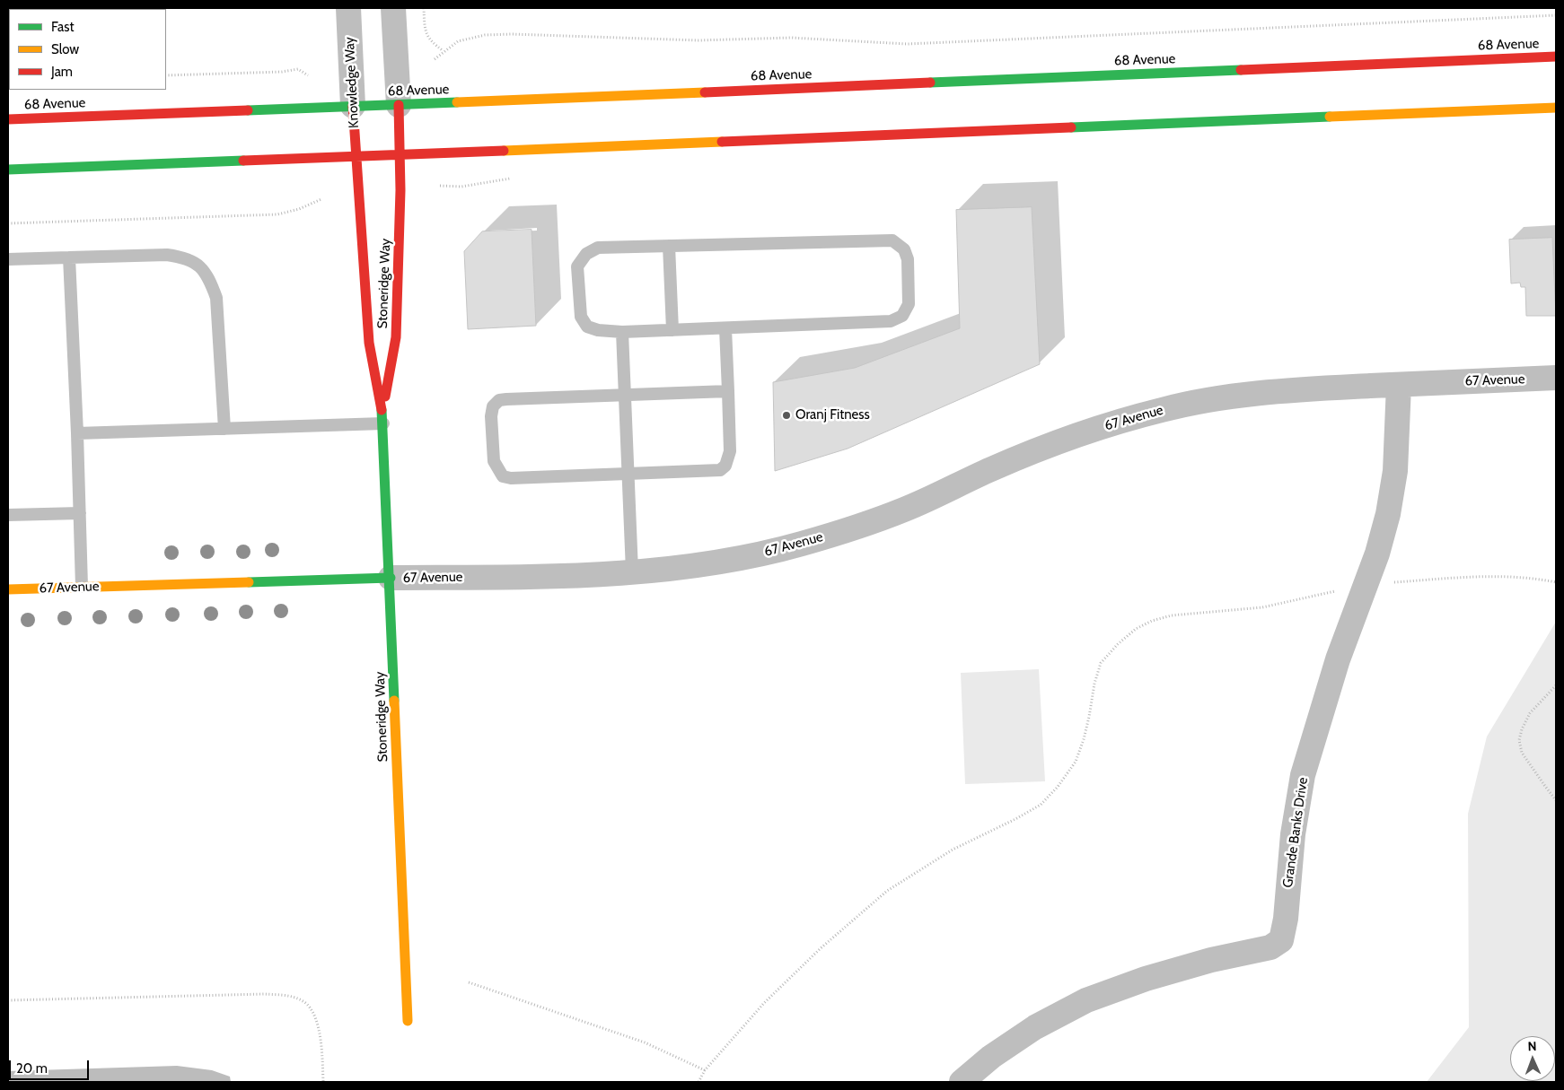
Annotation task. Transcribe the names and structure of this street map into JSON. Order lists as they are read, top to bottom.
{
  "streets": {
    "main road": [
      "68 Avenue",
      "Knowledge Way",
      "Stoneridge Way",
      "67 Avenue"
    ],
    "street": ["Grande Banks Drive"]
  },
  "crossings": [
    ["68 Avenue", "Knowledge Way"],
    ["Knowledge Way", "Stoneridge Way"],
    ["Stoneridge Way", "67 Avenue"],
    ["67 Avenue", "Grande Banks Drive"]
  ],
  "places": ["Oranj Fitness"],
  "legend": ["Fast", "Slow", "Jam"],
  "scale_bar": "20 m",
  "north": "top"
}
